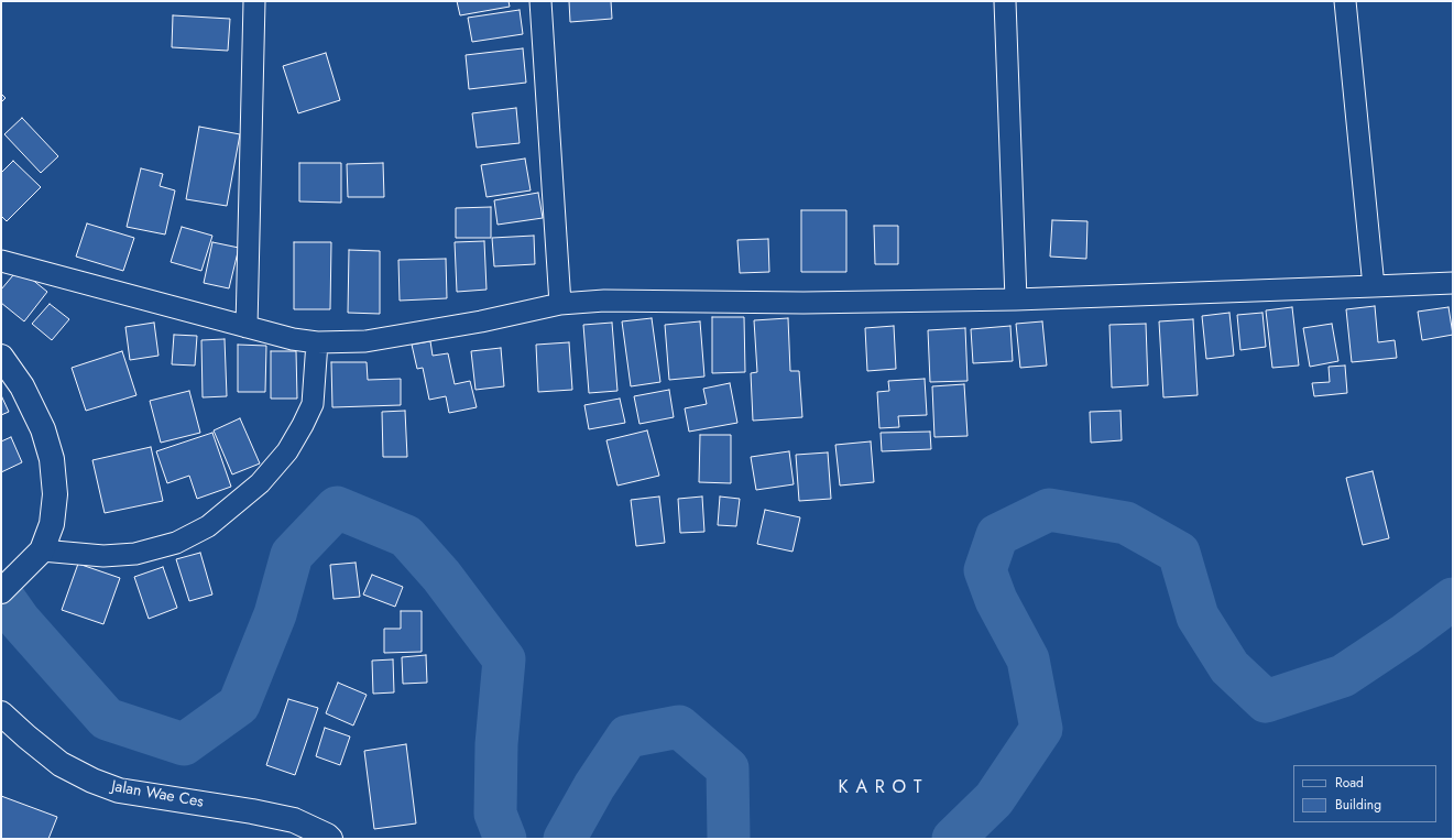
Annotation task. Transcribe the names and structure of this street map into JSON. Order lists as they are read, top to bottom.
{
  "streets": {
    "highway": ["Jalan Wae Ces"]
  },
  "districts": ["K A R O T"],
  "legend": ["Road", "Building"]
}
